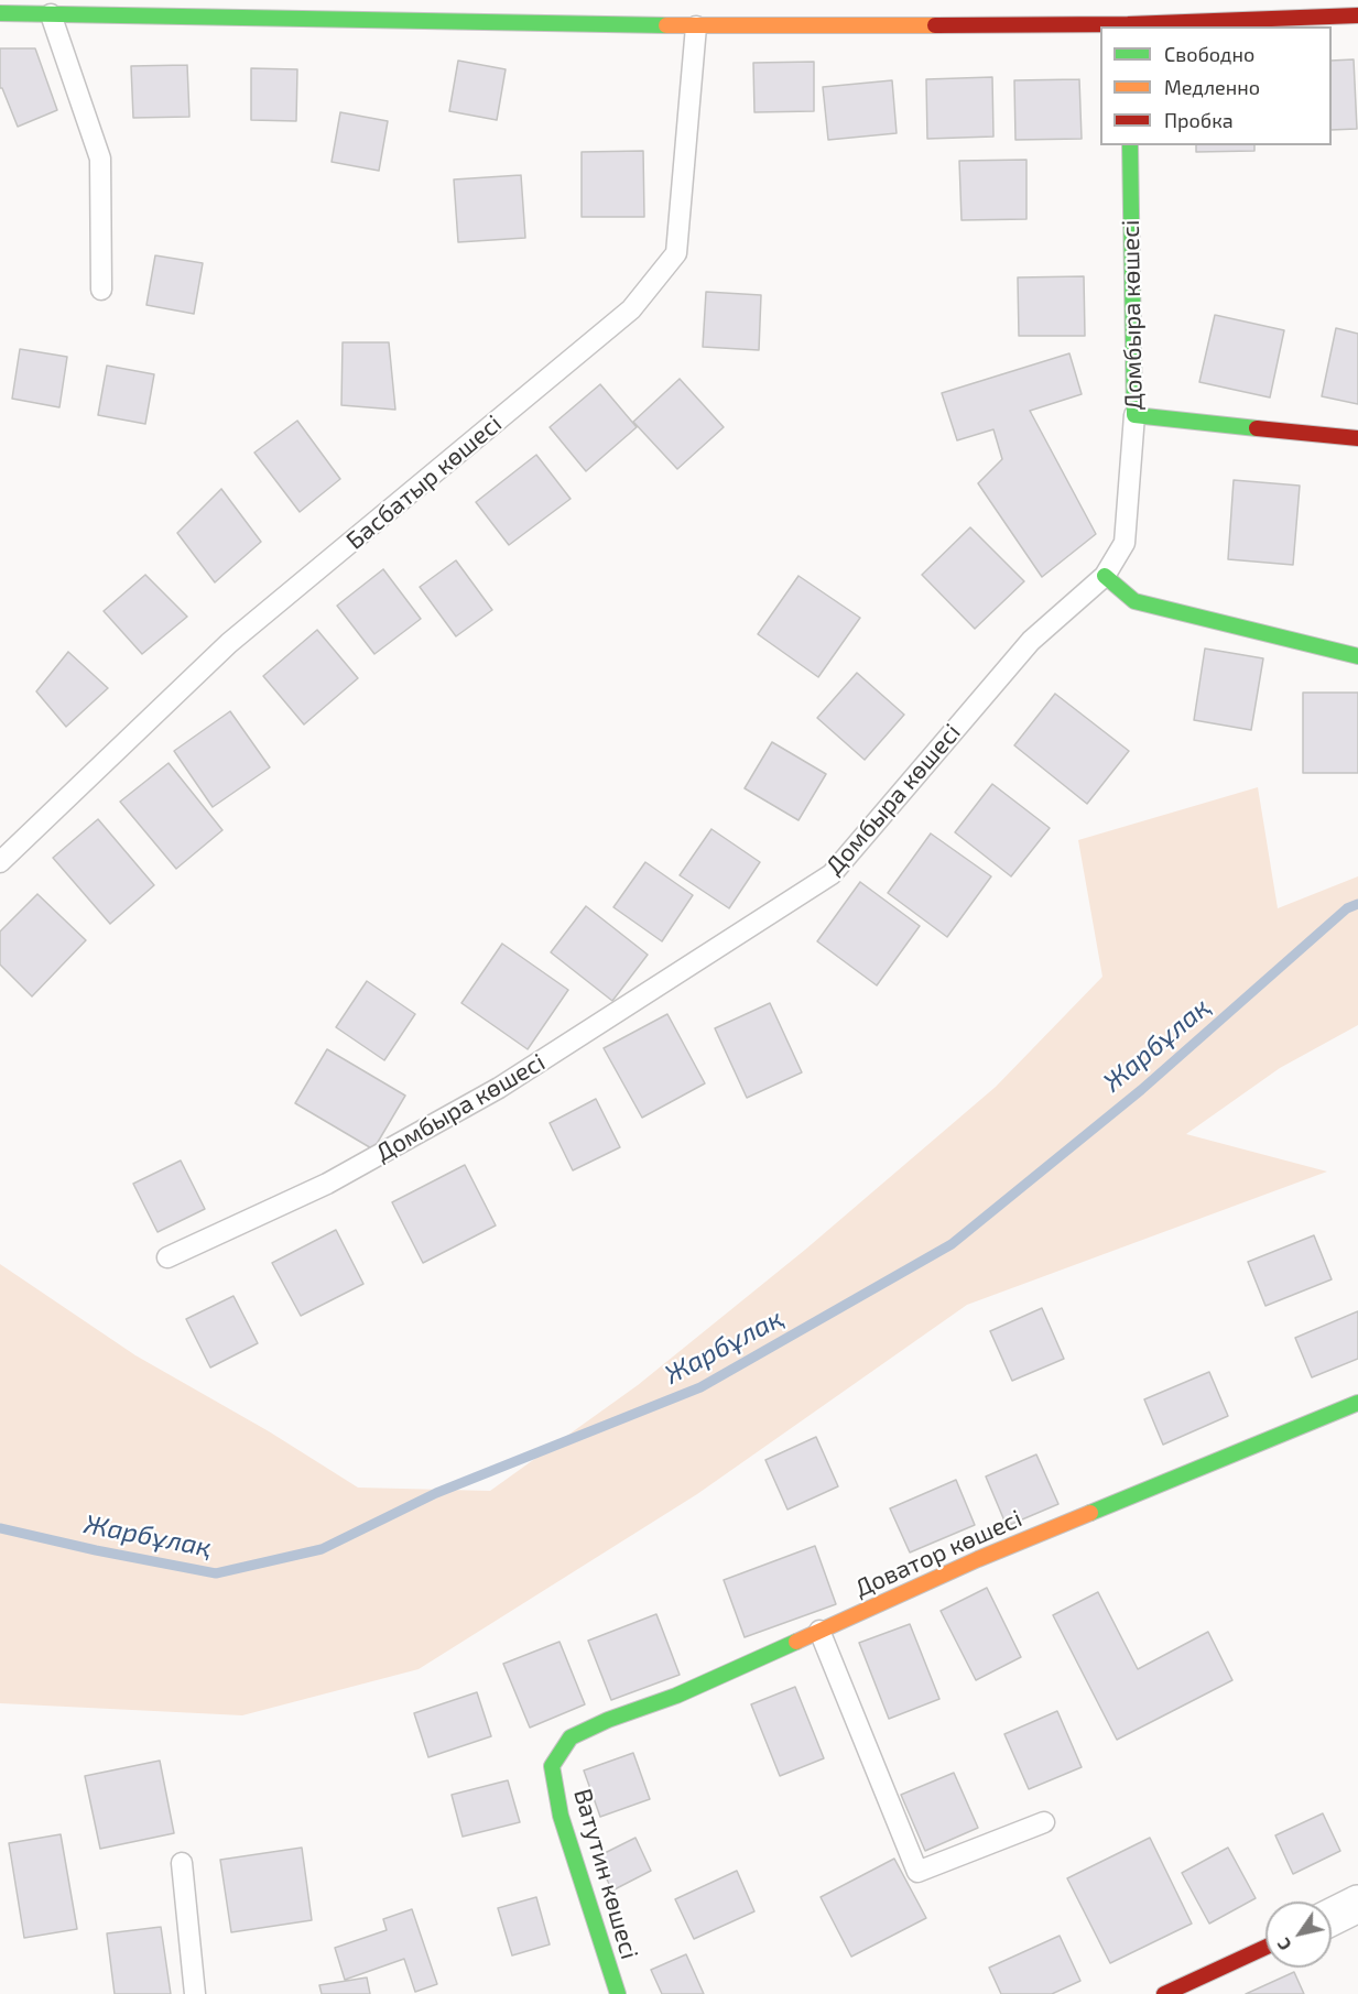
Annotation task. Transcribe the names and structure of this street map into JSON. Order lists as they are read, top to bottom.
{
  "streets": {
    "street": ["Домбыра көшесі", "Доватор көшесі", "Ватутин көшесі"],
    "lane": ["Басбатыр көшесі"]
  },
  "crossings": [
    ["Доватор көшесі", "Ватутин көшесі"]
  ],
  "water": ["Жарбұлақ"],
  "legend": ["Свободно", "Медленно", "Пробка"],
  "north": "bottom left"
}
